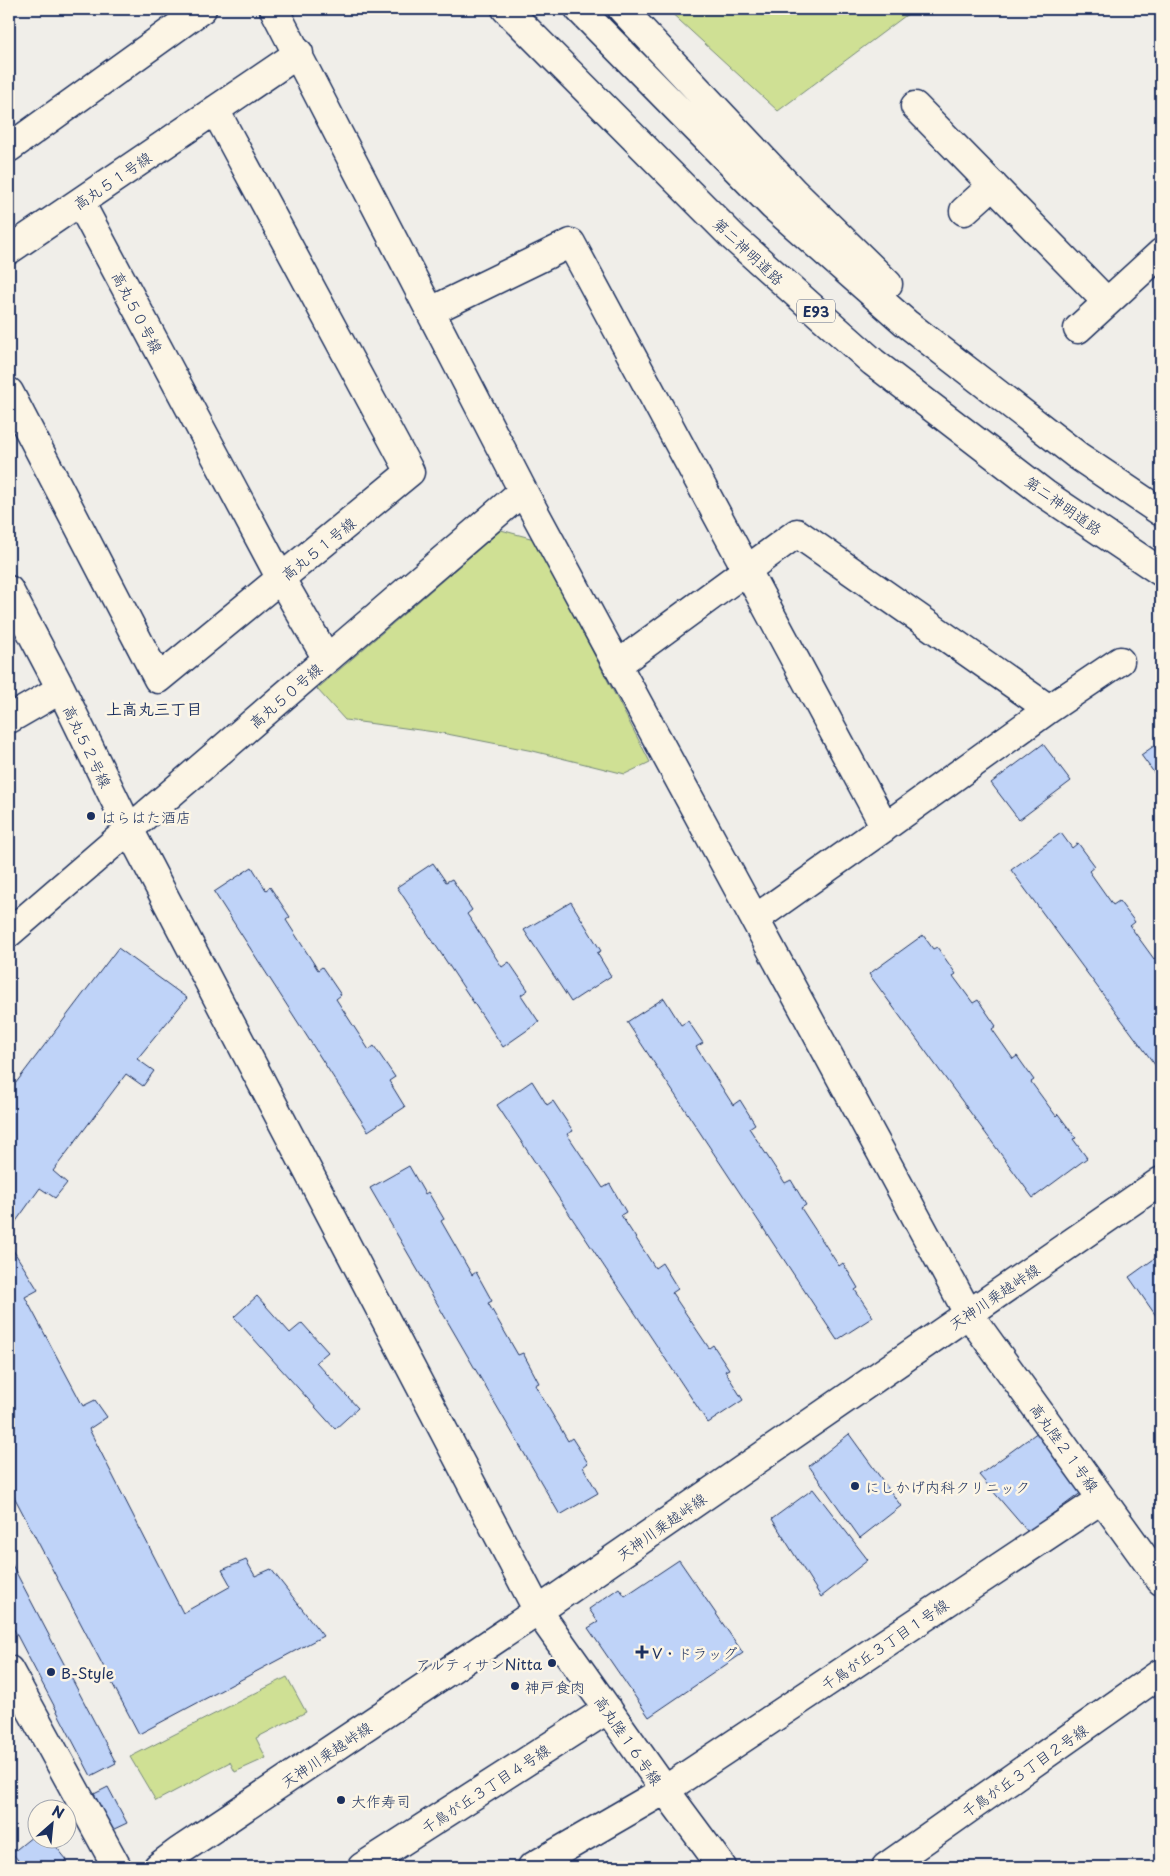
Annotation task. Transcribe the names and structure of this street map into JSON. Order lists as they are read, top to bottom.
{
  "streets": {
    "main road": [
      "高丸５１号線",
      "第二神明道路",
      "E93",
      "高丸５０号線",
      "高丸５２号線",
      "天神川乗越峠線",
      "高丸陸２１号線",
      "千鳥が丘３丁目１号線",
      "高丸陸１６号線",
      "千鳥が丘３丁目２号線",
      "千鳥が丘３丁目４号線"
    ]
  },
  "crossings": [
    ["高丸５１号線", "高丸５０号線"],
    ["高丸５１号線", "高丸陸２１号線"],
    ["高丸５０号線", "高丸５２号線"],
    ["高丸５２号線", "天神川乗越峠線"],
    ["高丸５２号線", "高丸陸１６号線"],
    ["天神川乗越峠線", "高丸陸２１号線"],
    ["天神川乗越峠線", "高丸陸１６号線"],
    ["高丸陸２１号線", "千鳥が丘３丁目１号線"],
    ["千鳥が丘３丁目１号線", "高丸陸１６号線"],
    ["高丸陸１６号線", "千鳥が丘３丁目４号線"]
  ],
  "districts": ["上高丸三丁目"],
  "places": {
    "other": [
      "はらはた酒店",
      "にしかげ内科クリニック",
      "アルティサンNitta",
      "B-Style",
      "神戸食肉",
      "大作寿司"
    ],
    "health": ["V・ドラッグ"]
  },
  "north": "top right"
}
